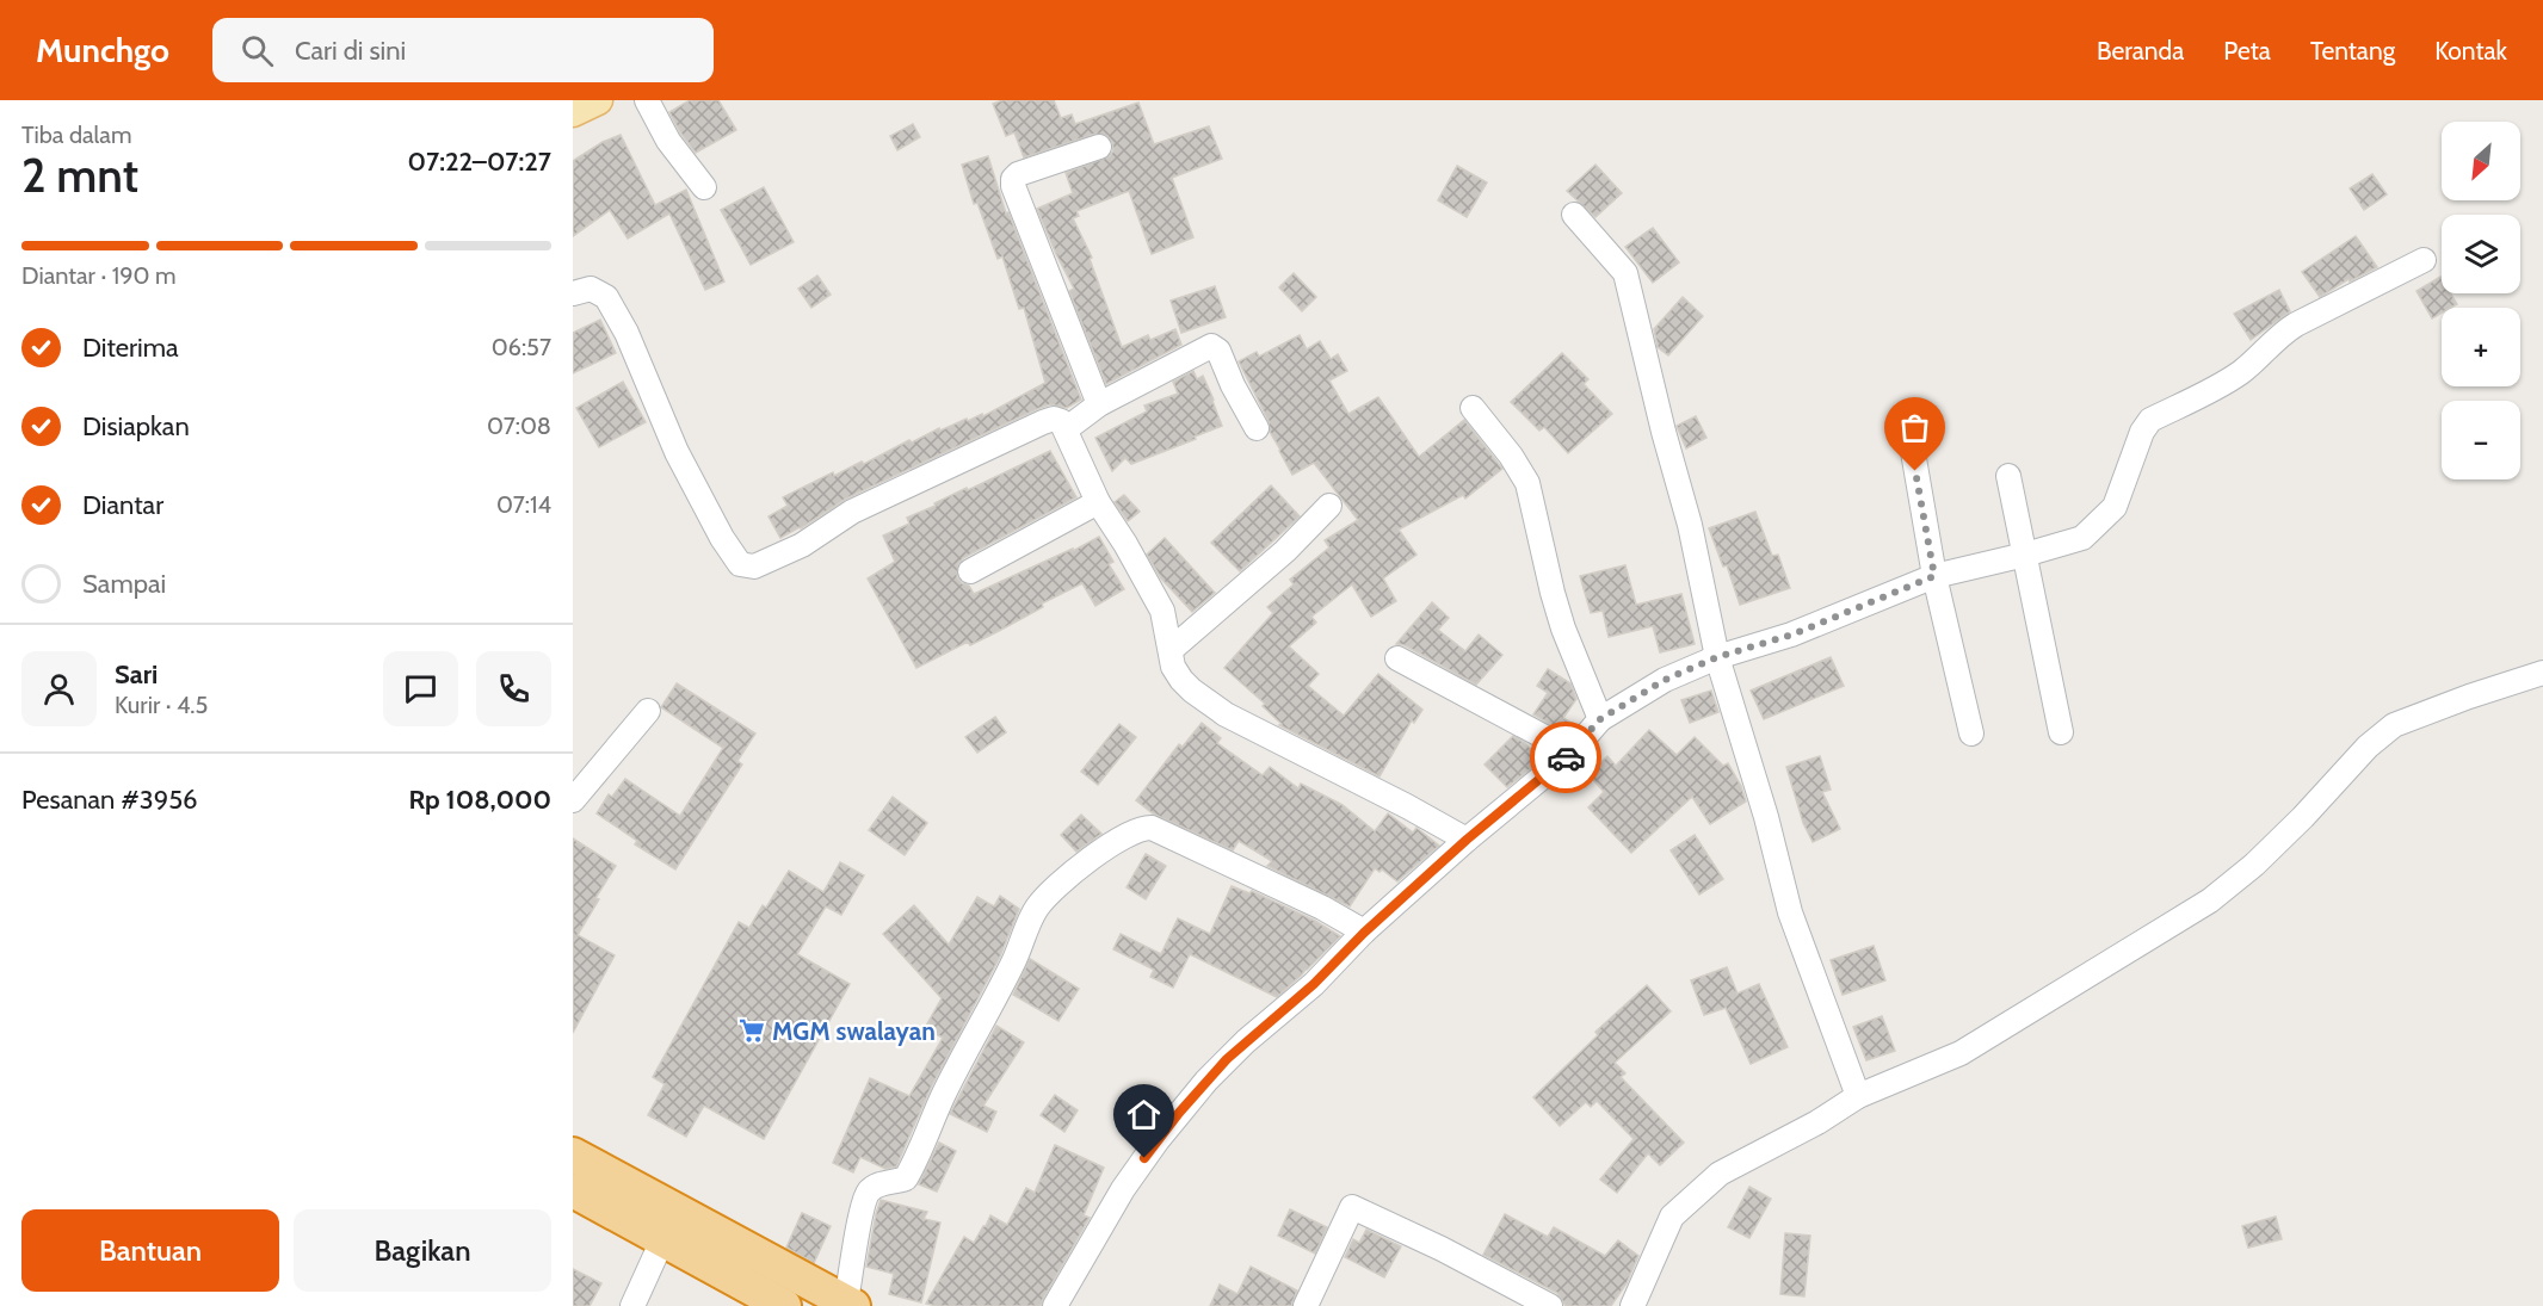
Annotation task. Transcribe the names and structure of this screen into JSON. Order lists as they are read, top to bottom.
{
  "places": {
    "supermarket": ["MGM swalayan"]
  },
  "north": "bottom left",
  "page": {
    "header": "Munchgo",
    "search": "Cari di sini",
    "nav": [
      "Beranda",
      "Peta",
      "Tentang",
      "Kontak"
    ],
    "heading": ["2 mnt", "Tiba dalam", "07:22–07:27"],
    "panel": [
      "Sari",
      "Kurir · 4.5",
      "Pesanan #3956",
      "Rp 108,000"
    ],
    "map_buttons": ["+", "−"],
    "bar": "Diantar · 190 m",
    "list": [
      ["Diterima", "06:57"],
      ["Disiapkan", "07:08"],
      ["Diantar", "07:14"],
      "Sampai"
    ],
    "buttons": ["Bantuan", "Bagikan"]
  }
}
